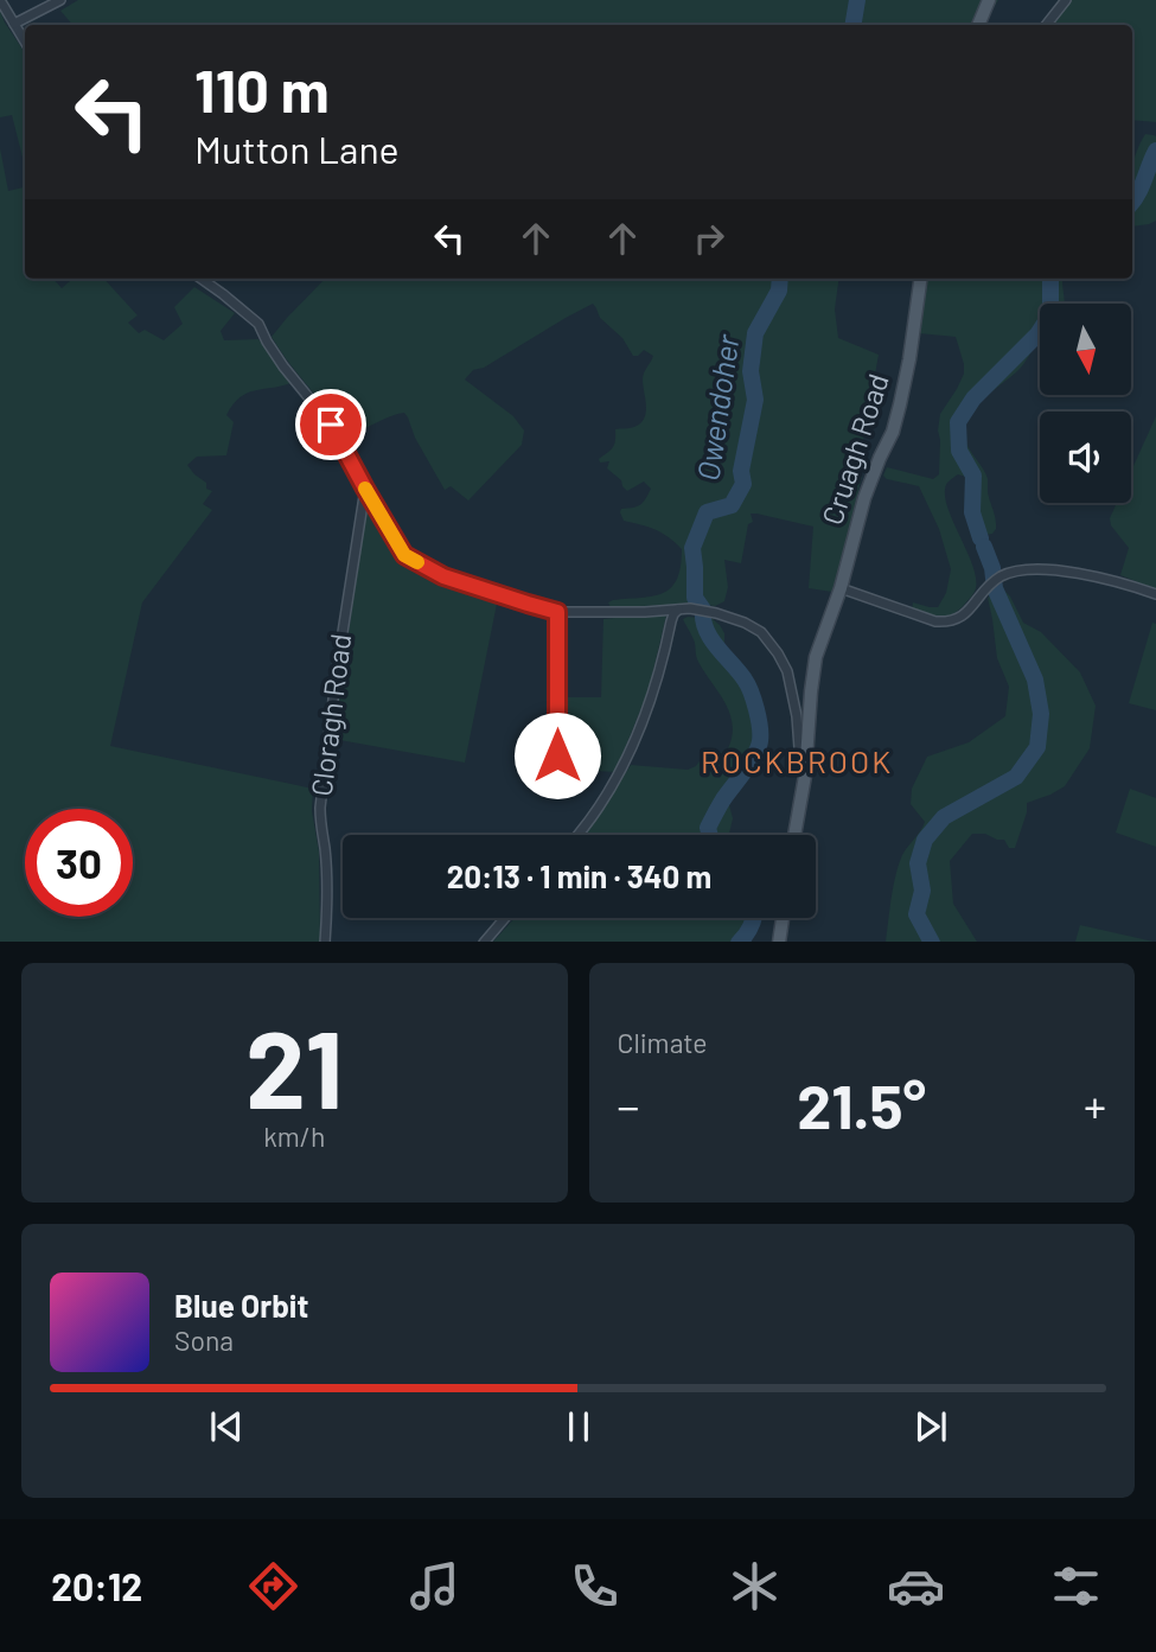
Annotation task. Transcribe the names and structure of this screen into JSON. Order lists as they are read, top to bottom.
{
  "streets": {
    "main road": ["Cruagh Road"],
    "street": ["Cloragh Road"]
  },
  "districts": ["ROCKBROOK"],
  "water": ["Owendoher"],
  "north": "bottom",
  "page": {
    "turn": ["110 m", "Mutton Lane"],
    "limit": "30",
    "trip": "20:13 · 1 min · 340 m",
    "tile": [
      ["21", "km/h"],
      "Climate"
    ],
    "heat": ["−", "21.5°", "+"],
    "song": ["Blue Orbit", "Sona"],
    "tabs": "20:12"
  }
}
